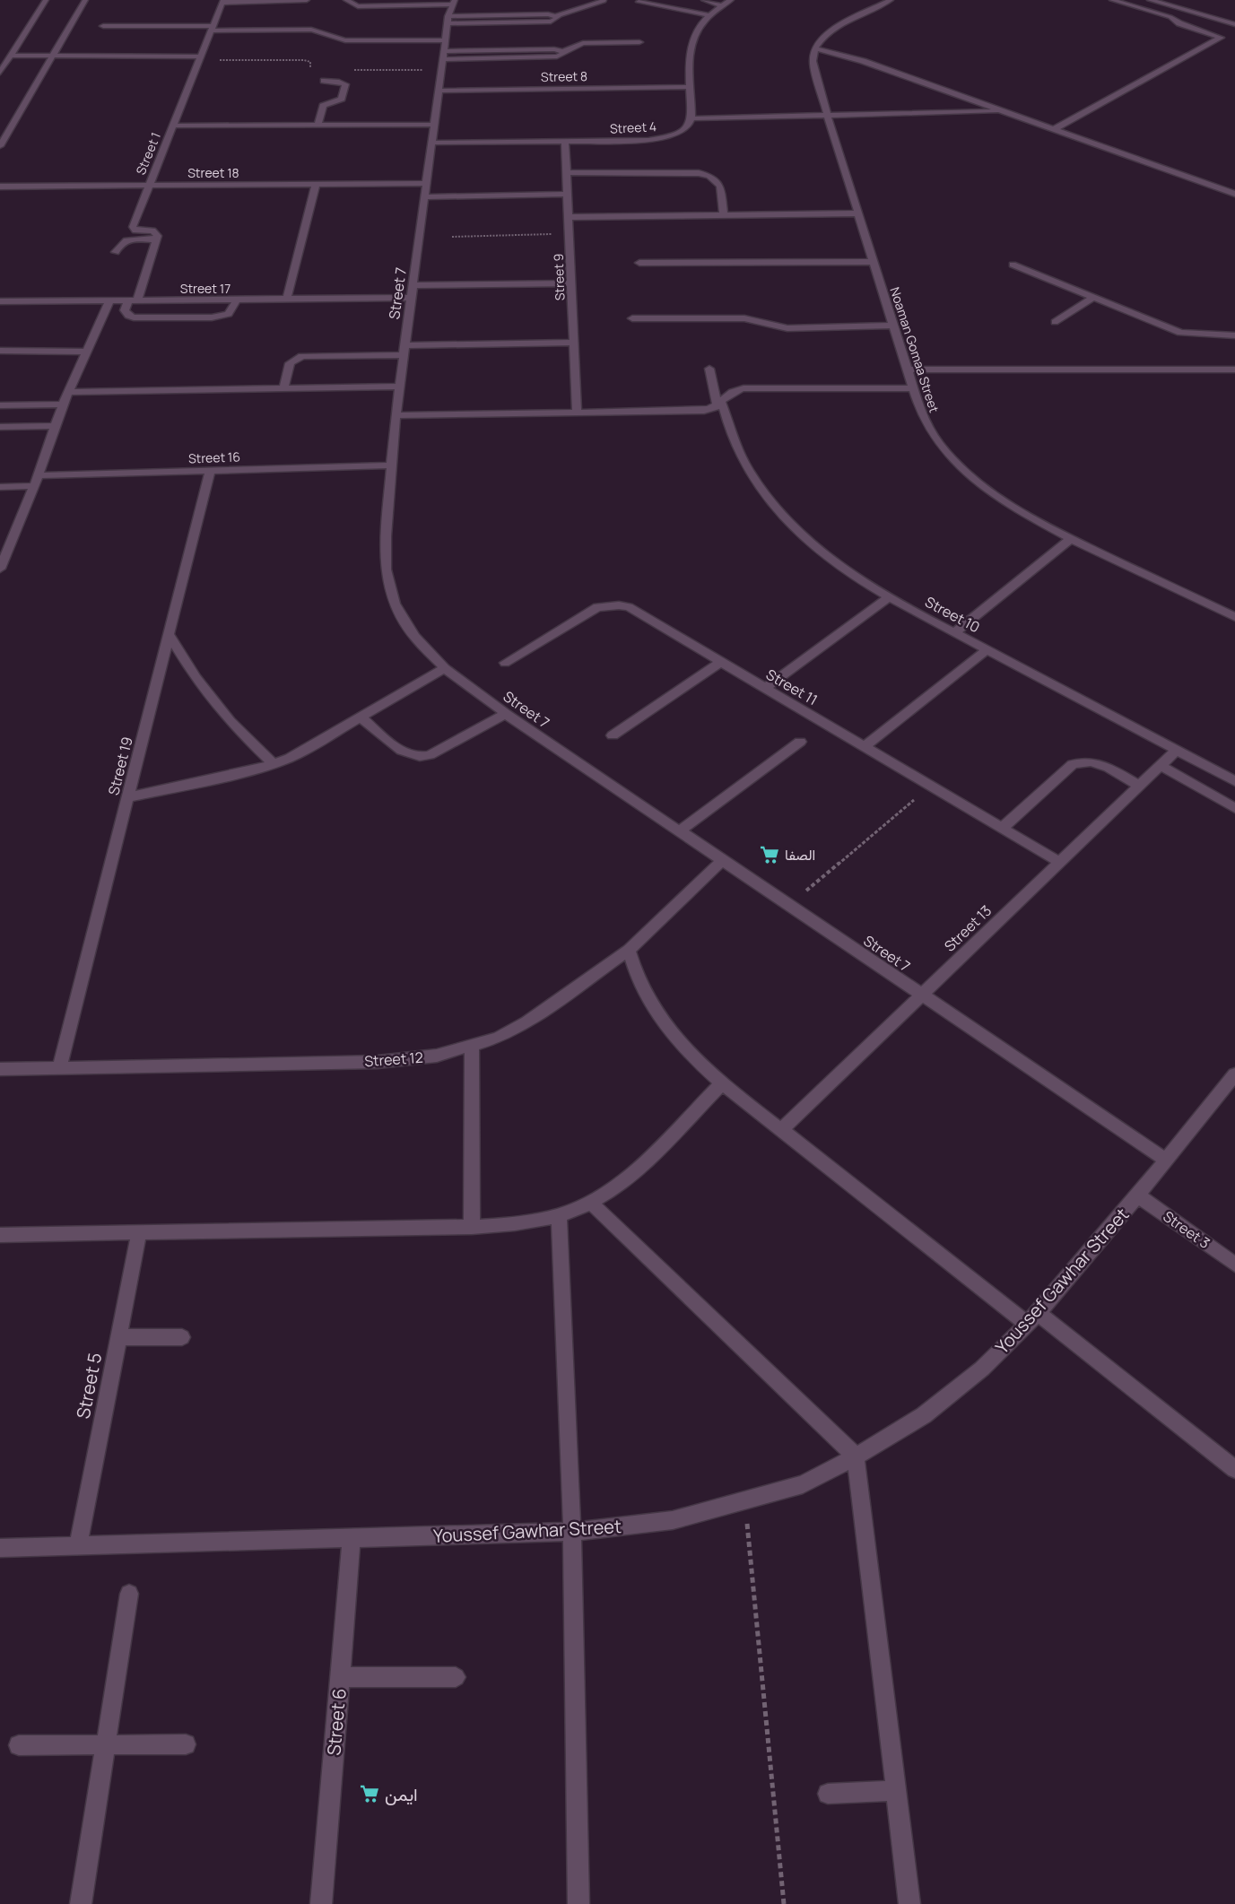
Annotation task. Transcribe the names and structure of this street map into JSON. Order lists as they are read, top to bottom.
{
  "streets": {
    "street": [
      "Street 8",
      "Street 4",
      "Street 1",
      "Street 18",
      "Street 9",
      "Street 17",
      "Street 7",
      "Noaman Gomaa Street",
      "Street 16",
      "Street 10",
      "Street 11",
      "Street 19",
      "Street 13",
      "Street 12",
      "Street 3",
      "Youssef Gawhar Street",
      "Street 5",
      "Street 6"
    ]
  },
  "crossings": [
    ["Street 8", "Street 7"],
    ["Street 4", "Street 9"],
    ["Street 4", "Street 7"],
    ["Street 1", "Street 18"],
    ["Street 18", "Street 7"],
    ["Street 17", "Street 7"],
    ["Street 7", "Street 16"],
    ["Street 7", "Street 13"],
    ["Street 7", "Street 12"],
    ["Street 7", "Youssef Gawhar Street"],
    ["Street 16", "Street 19"],
    ["Street 10", "Street 13"],
    ["Street 11", "Street 13"],
    ["Street 19", "Street 12"],
    ["Street 3", "Youssef Gawhar Street"],
    ["Youssef Gawhar Street", "Street 5"],
    ["Youssef Gawhar Street", "Street 6"]
  ],
  "places": {
    "supermarket": ["الصفا", "ايمن"]
  }
}
